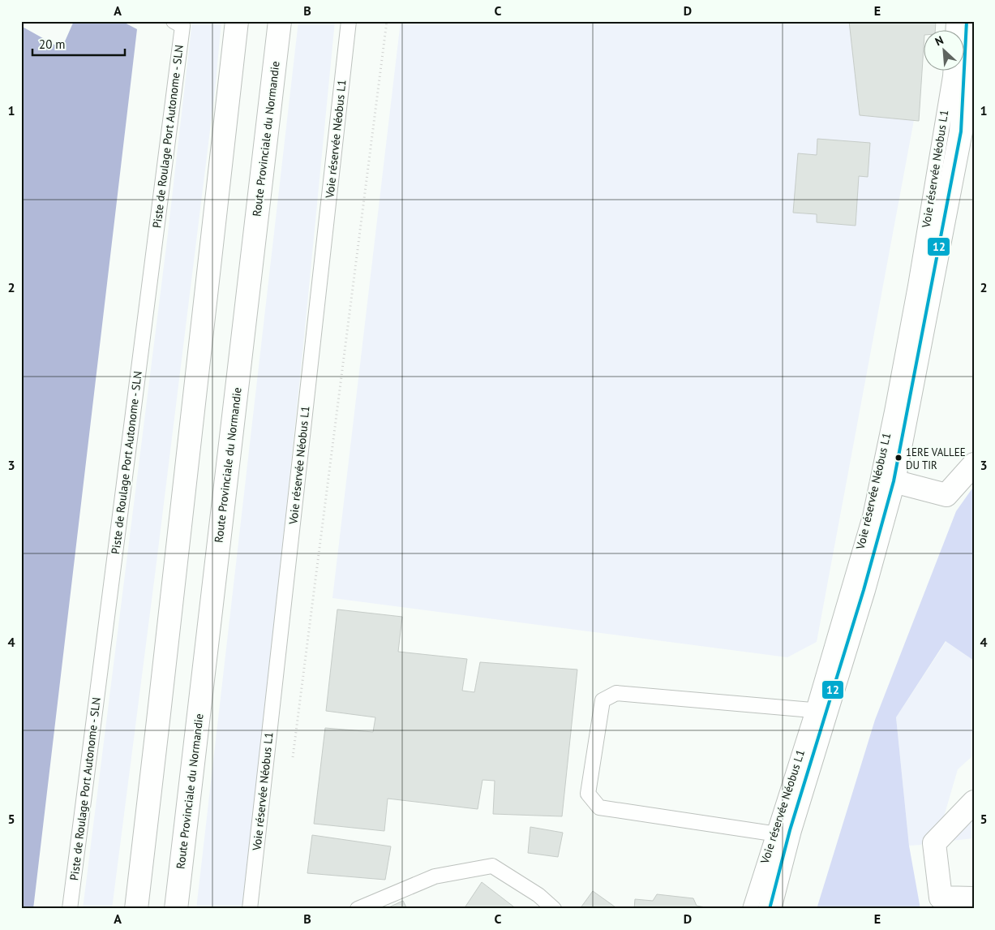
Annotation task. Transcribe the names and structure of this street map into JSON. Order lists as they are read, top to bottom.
{
  "streets": {
    "main road": ["Route Provinciale du Normandie"],
    "lane": ["Piste de Roulage Port Autonome - SLN", "Voie réservée Néobus L1"]
  },
  "places": ["1ERE VALLEE DU TIR"],
  "lines": ["transit line 12"],
  "scale_bar": "20 m",
  "north": "top left",
  "grid": {
    "columns": [
      "A",
      "B",
      "C",
      "D",
      "E"
    ],
    "rows": [
      "1",
      "2",
      "3",
      "4",
      "5"
    ]
  }
}
